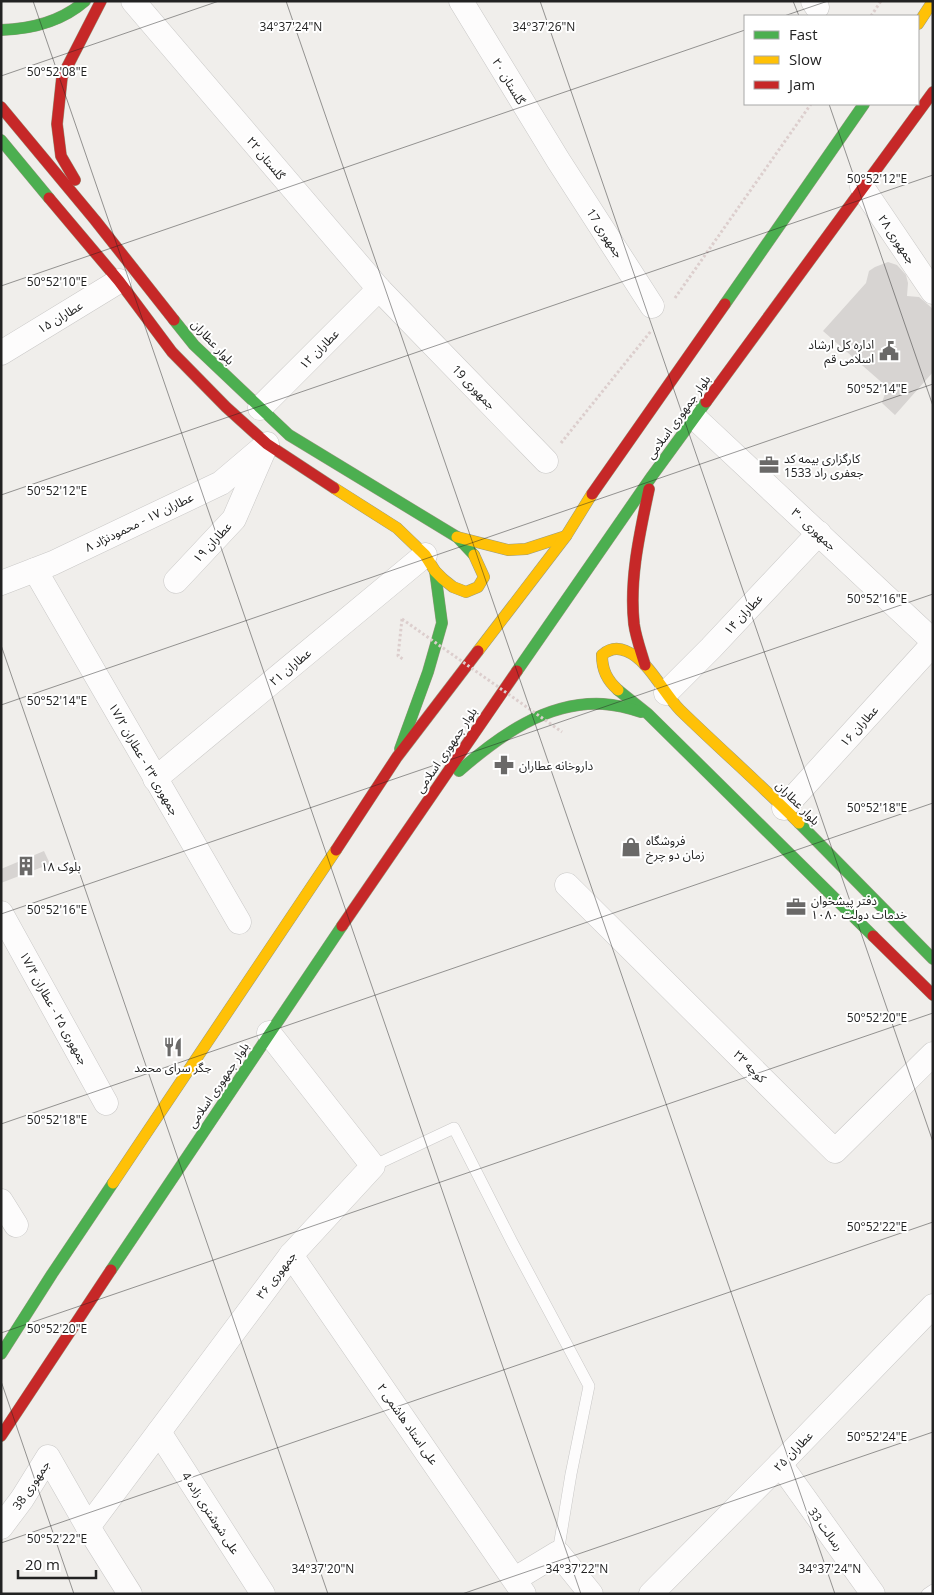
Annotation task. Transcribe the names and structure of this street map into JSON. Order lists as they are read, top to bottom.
{
  "streets": {
    "main road": ["بلوار عطاران", "بلوار جمهوری اسلامی"],
    "street": [
      "گلستان ۲۰",
      "گلستان ۲۲",
      "جمهوری 17",
      "جمهوری ۲۸",
      "عطاران ۱۵",
      "عطاران ۱۲",
      "جمهوری 19",
      "عطاران ۱۷ - محمودنژاد ۸",
      "جمهوری ۳۰",
      "عطاران ۱۹",
      "عطاران ۱۴",
      "عطاران ۲۱",
      "عطاران ۱۶",
      "جمهوری ۲۳ - عطاران ۱۷/۲",
      "جمهوری ۲۵ - عطاران ۱۷/۴",
      "کوچه ۲۳",
      "جمهوری ۳۶",
      "علی استاد هاشمی ۲",
      "عطاران ۲۵",
      "جمهوری 38",
      "علی شوشتری زاده 4",
      "رسالت 33"
    ]
  },
  "crossings": [
    ["گلستان ۲۰", "جمهوری 17"],
    ["گلستان ۲۲", "عطاران ۱۲"],
    ["گلستان ۲۲", "جمهوری 19"],
    ["جمهوری ۲۸", "بلوار جمهوری اسلامی"],
    ["بلوار عطاران", "عطاران ۱۲"],
    ["بلوار عطاران", "عطاران ۱۴"],
    ["بلوار عطاران", "عطاران ۱۶"],
    ["بلوار جمهوری اسلامی", "جمهوری ۳۰"],
    ["عطاران ۱۷ - محمودنژاد ۸", "عطاران ۱۹"],
    ["عطاران ۱۷ - محمودنژاد ۸", "جمهوری ۲۳ - عطاران ۱۷/۲"],
    ["جمهوری ۳۰", "عطاران ۱۴"],
    ["جمهوری ۳۰", "عطاران ۱۶"],
    ["عطاران ۲۱", "جمهوری ۲۳ - عطاران ۱۷/۲"],
    ["جمهوری ۳۶", "علی استاد هاشمی ۲"],
    ["جمهوری ۳۶", "جمهوری 38"],
    ["جمهوری ۳۶", "علی شوشتری زاده 4"],
    ["عطاران ۲۵", "رسالت 33"]
  ],
  "places": {
    "public building": ["اداره کل ارشاد اسلامی قم"],
    "office": ["کارگزاری بیمه کد 1533 جعفری راد", "دفتر پیشخوان خدمات دولت ۱۰۸۰"],
    "pharmacy": ["داروخانه عطاران"],
    "shop": ["فروشگاه زمان دو چرخ"],
    "building": ["بلوک ۱۸"],
    "restaurant": ["جگر سرای محمد"]
  },
  "legend": ["Fast", "Slow", "Jam"],
  "scale_bar": "20 m",
  "coordinates": [
    "34°37'24\"N",
    "34°37'26\"N",
    "50°52'08\"E",
    "50°52'12\"E",
    "50°52'10\"E",
    "50°52'14\"E",
    "50°52'16\"E",
    "50°52'18\"E",
    "50°52'20\"E",
    "50°52'22\"E",
    "50°52'24\"E",
    "34°37'20\"N",
    "34°37'22\"N"
  ]
}
